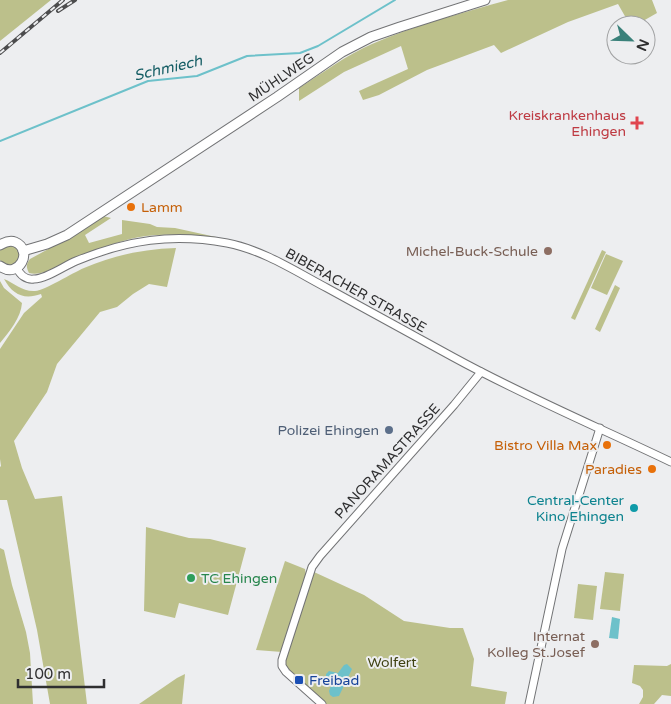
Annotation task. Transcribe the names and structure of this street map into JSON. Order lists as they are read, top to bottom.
{
  "streets": {
    "main road": ["MÜHLWEG"],
    "street": ["BIBERACHER STRASSE", "PANORAMASTRASSE"]
  },
  "crossings": [
    ["BIBERACHER STRASSE", "PANORAMASTRASSE"]
  ],
  "water": ["Schmiech"],
  "parks": ["Wolfert"],
  "places": {
    "health": ["Kreiskrankenhaus Ehingen"],
    "other": [
      "Lamm",
      "Michel-Buck-Schule",
      "Polizei Ehingen",
      "Bistro Villa Max",
      "Paradies",
      "Central-Center Kino Ehingen",
      "TC Ehingen",
      "Internat Kolleg St.Josef"
    ],
    "transit": ["Freibad"]
  },
  "scale_bar": "100 m",
  "north": "bottom right"
}
